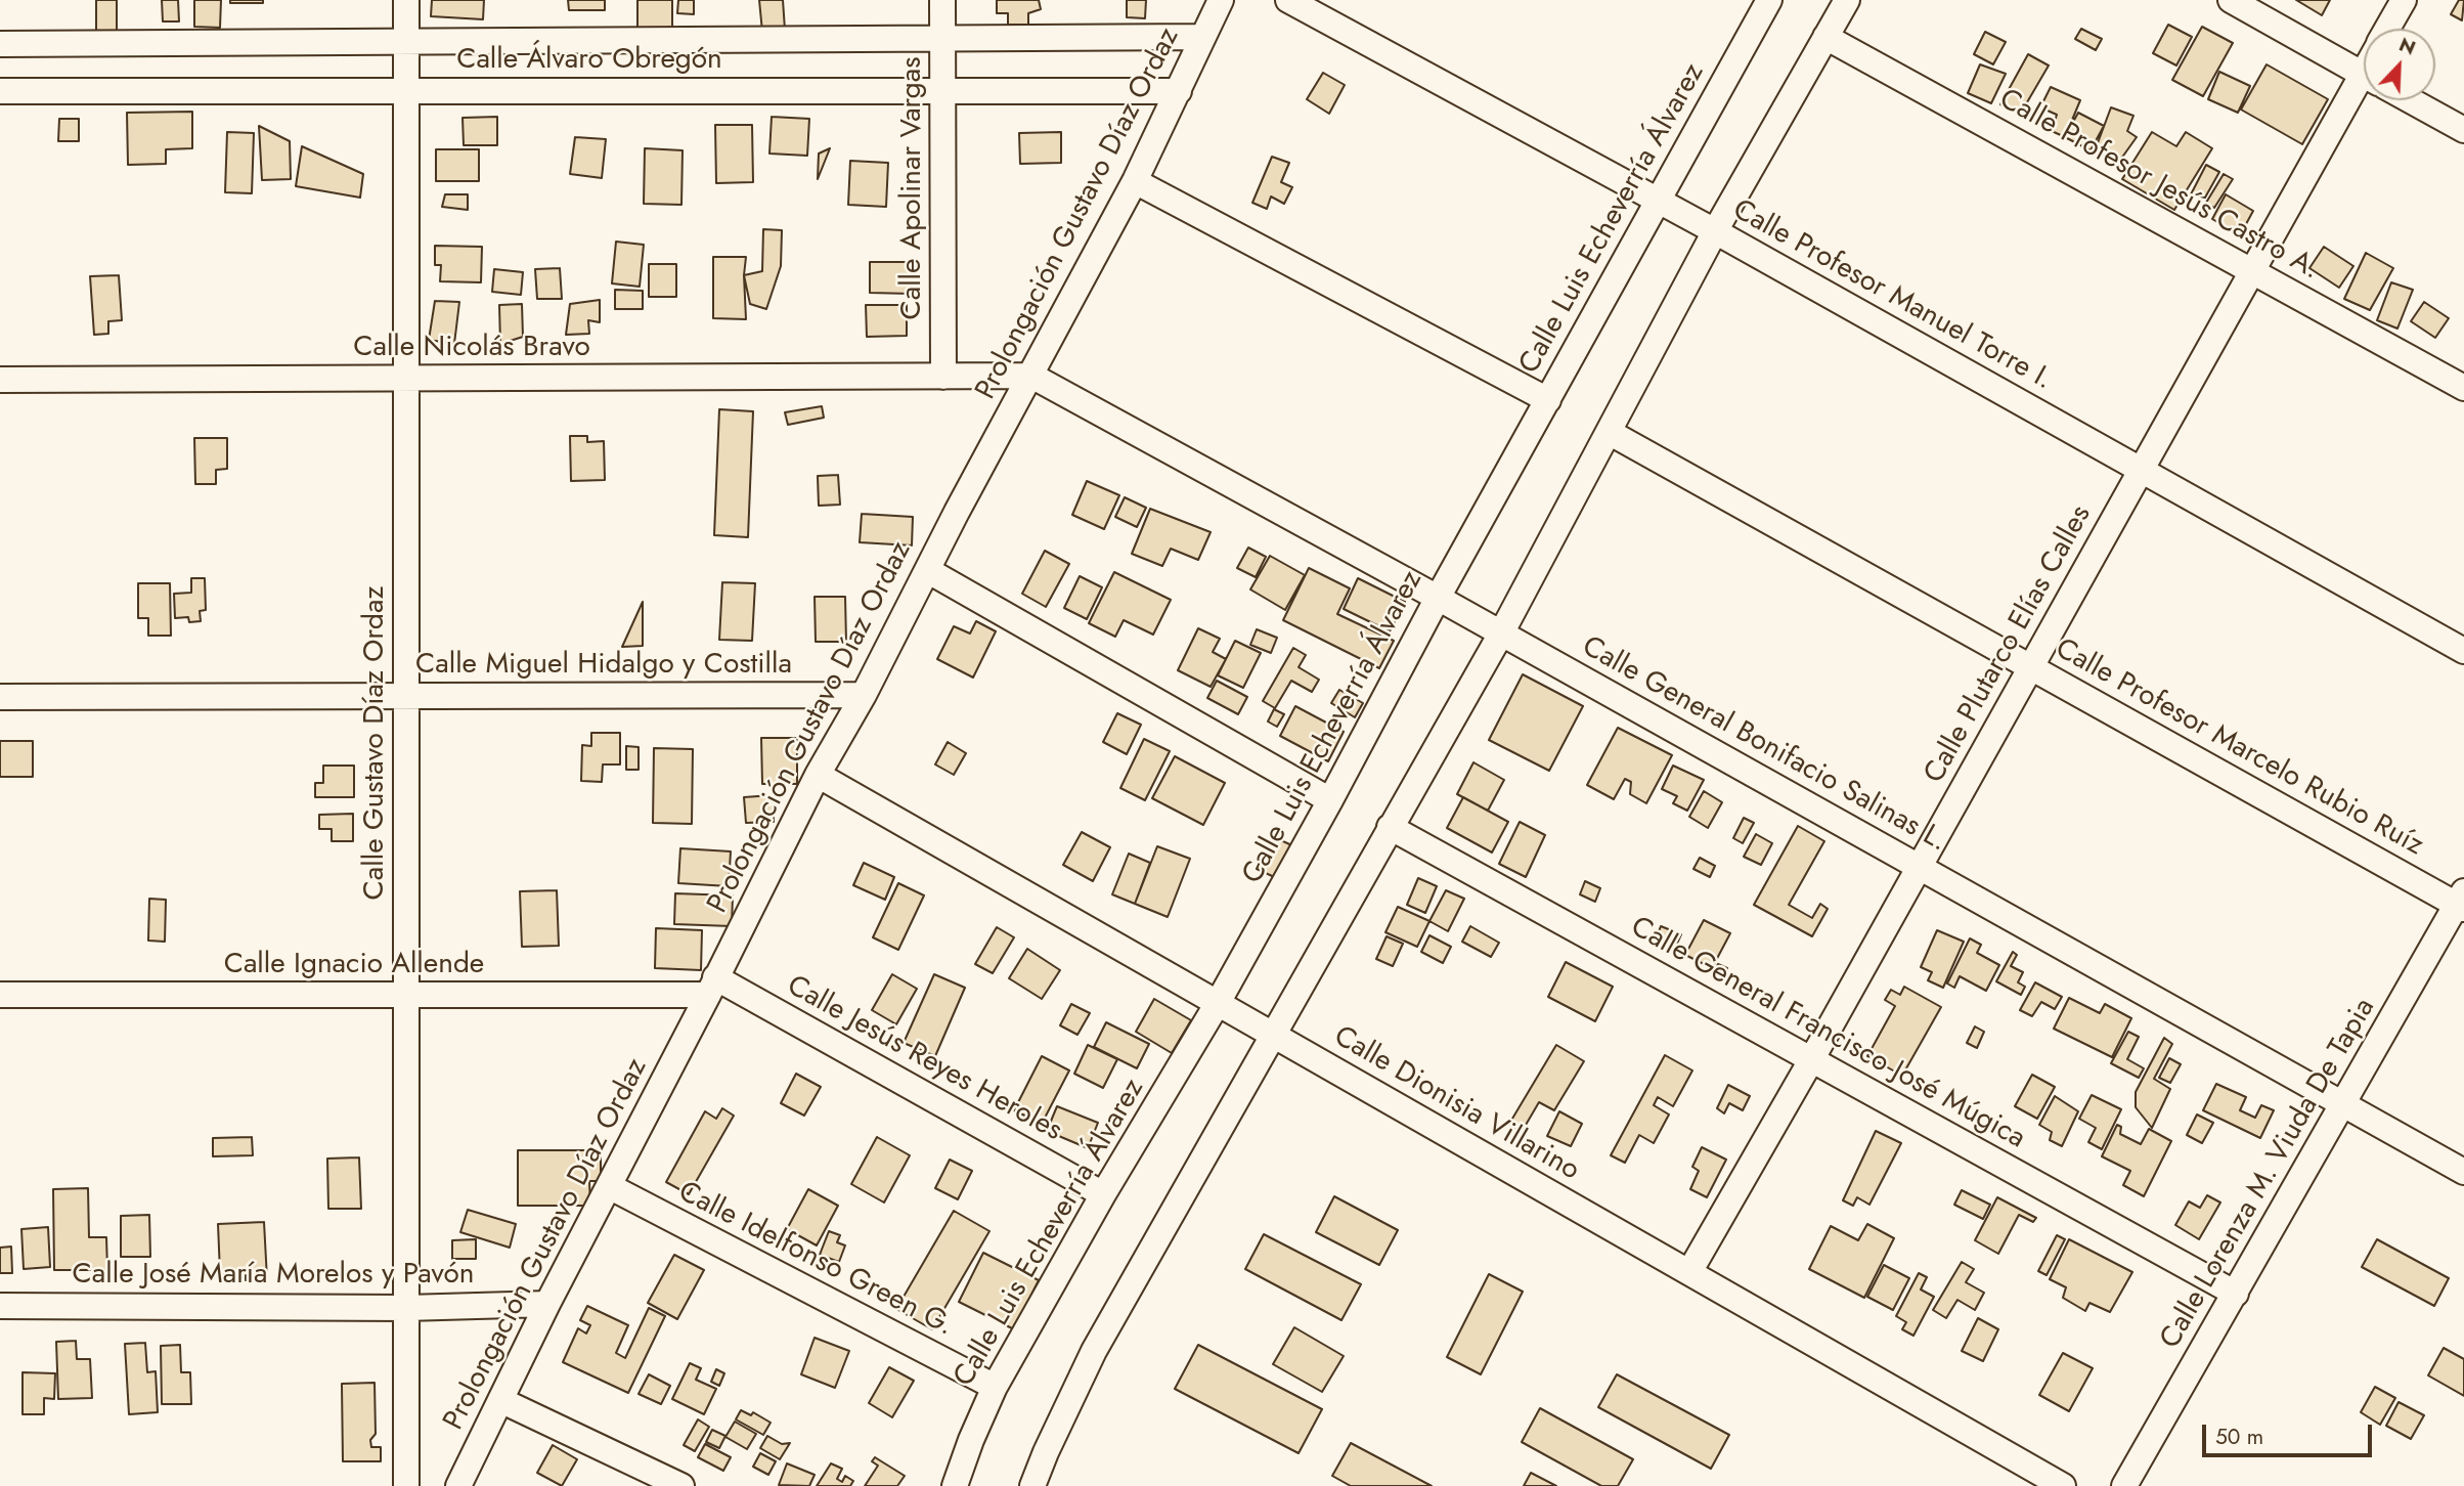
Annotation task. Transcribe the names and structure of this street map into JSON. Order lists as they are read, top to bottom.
{
  "streets": {
    "street": [
      "Calle Álvaro Obregón",
      "Calle Profesor Jesús Castro A.",
      "Calle Apolinar Vargas",
      "Prolongación Gustavo Díaz Ordaz",
      "Calle Luis Echeverría Álvarez",
      "Calle Profesor Manuel Torre I.",
      "Calle Nicolás Bravo",
      "Calle Plutarco Elías Calles",
      "Calle Miguel Hidalgo y Costilla",
      "Calle Gustavo Díaz Ordaz",
      "Calle General Bonifacio Salinas L.",
      "Calle Profesor Marcelo Rubio Ruíz",
      "Calle Ignacio Allende",
      "Calle General Francisco José Múgica",
      "Calle Jesús Reyes Heroles",
      "Calle Dionisia Villarino",
      "Calle Lorenza M. Viuda De Tapia",
      "Calle Idelfonso Green G.",
      "Calle José María Morelos y Pavón"
    ]
  },
  "crossings": [
    ["Calle Álvaro Obregón", "Calle Apolinar Vargas"],
    ["Calle Álvaro Obregón", "Prolongación Gustavo Díaz Ordaz"],
    ["Calle Álvaro Obregón", "Calle Gustavo Díaz Ordaz"],
    ["Calle Profesor Jesús Castro A.", "Calle Plutarco Elías Calles"],
    ["Calle Apolinar Vargas", "Calle Nicolás Bravo"],
    ["Prolongación Gustavo Díaz Ordaz", "Calle Nicolás Bravo"],
    ["Prolongación Gustavo Díaz Ordaz", "Calle Miguel Hidalgo y Costilla"],
    ["Prolongación Gustavo Díaz Ordaz", "Calle General Bonifacio Salinas L."],
    ["Prolongación Gustavo Díaz Ordaz", "Calle Ignacio Allende"],
    ["Prolongación Gustavo Díaz Ordaz", "Calle Jesús Reyes Heroles"],
    ["Prolongación Gustavo Díaz Ordaz", "Calle Dionisia Villarino"],
    ["Prolongación Gustavo Díaz Ordaz", "Calle Idelfonso Green G."],
    ["Prolongación Gustavo Díaz Ordaz", "Calle José María Morelos y Pavón"],
    ["Calle Luis Echeverría Álvarez", "Calle Profesor Manuel Torre I."],
    ["Calle Luis Echeverría Álvarez", "Calle General Bonifacio Salinas L."],
    ["Calle Luis Echeverría Álvarez", "Calle Jesús Reyes Heroles"],
    ["Calle Luis Echeverría Álvarez", "Calle Dionisia Villarino"],
    ["Calle Luis Echeverría Álvarez", "Calle Idelfonso Green G."],
    ["Calle Profesor Manuel Torre I.", "Calle Plutarco Elías Calles"],
    ["Calle Nicolás Bravo", "Calle Gustavo Díaz Ordaz"],
    ["Calle Nicolás Bravo", "Calle General Bonifacio Salinas L."],
    ["Calle Plutarco Elías Calles", "Calle General Bonifacio Salinas L."],
    ["Calle Plutarco Elías Calles", "Calle Profesor Marcelo Rubio Ruíz"],
    ["Calle Plutarco Elías Calles", "Calle General Francisco José Múgica"],
    ["Calle Plutarco Elías Calles", "Calle Dionisia Villarino"],
    ["Calle Miguel Hidalgo y Costilla", "Calle Gustavo Díaz Ordaz"],
    ["Calle Gustavo Díaz Ordaz", "Calle Ignacio Allende"],
    ["Calle Gustavo Díaz Ordaz", "Calle José María Morelos y Pavón"],
    ["Calle General Bonifacio Salinas L.", "Calle Lorenza M. Viuda De Tapia"],
    ["Calle Profesor Marcelo Rubio Ruíz", "Calle Lorenza M. Viuda De Tapia"],
    ["Calle Ignacio Allende", "Calle Jesús Reyes Heroles"],
    ["Calle General Francisco José Múgica", "Calle Lorenza M. Viuda De Tapia"]
  ],
  "scale_bar": "50 m",
  "north": "top right"
}
